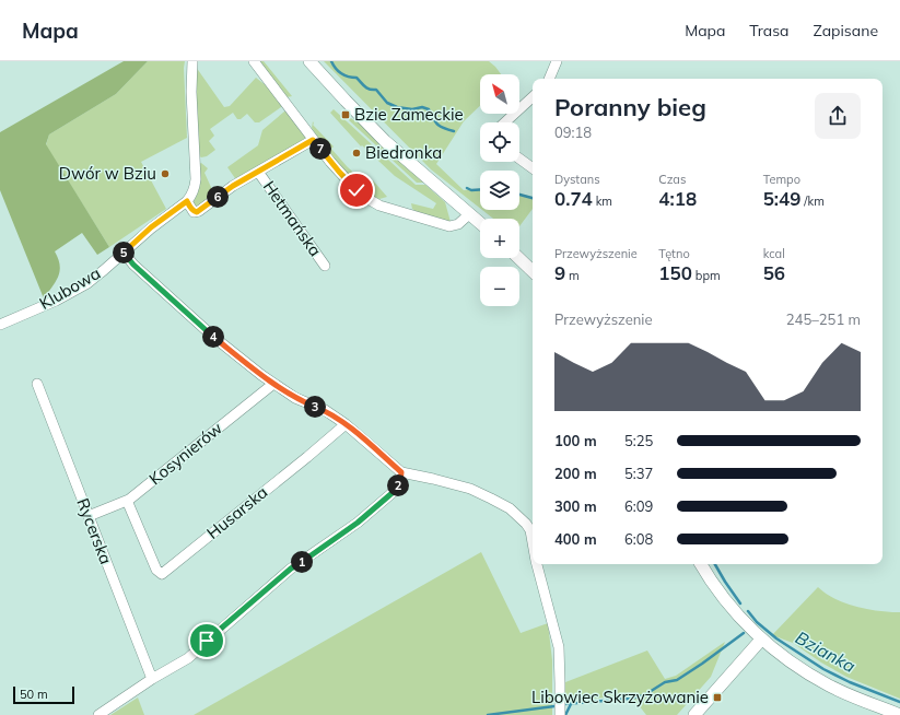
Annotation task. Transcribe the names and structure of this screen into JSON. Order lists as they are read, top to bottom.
{
  "streets": {
    "street": [
      "Hetmańska",
      "Klubowa",
      "Kosynierów",
      "Husarska",
      "Rycerska"
    ]
  },
  "crossings": [
    ["Hetmańska", "Klubowa"],
    ["Kosynierów", "Husarska"],
    ["Kosynierów", "Rycerska"]
  ],
  "water": ["Bzianka"],
  "places": {
    "transit": ["Bzie Zameckie", "Libowiec Skrzyżowanie"],
    "other": ["Biedronka", "Dwór w Bziu"]
  },
  "scale_bar": "50 m",
  "north": "top left",
  "page": {
    "header": "Mapa",
    "nav": ["Mapa", "Trasa", "Zapisane"],
    "map_buttons": ["+", "−"],
    "heading": ["Poranny bieg", "09:18"],
    "pins": [
      "7",
      "6",
      "5",
      "4",
      "3",
      "2",
      "1"
    ],
    "stats": [
      ["Dystans", "0.74 km"],
      ["Czas", "4:18"],
      ["Tempo", "5:49 /km"],
      ["Przewyższenie", "9 m"],
      ["Tętno", "150 bpm"],
      ["kcal", "56"]
    ],
    "chart": ["Przewyższenie", "245–251 m"],
    "list": [
      {
        "name": "100 m",
        "note": "5:25"
      },
      {
        "name": "200 m",
        "note": "5:37"
      },
      {
        "name": "300 m",
        "note": "6:09"
      },
      {
        "name": "400 m",
        "note": "6:08"
      }
    ],
    "scale": "50 m"
  }
}
